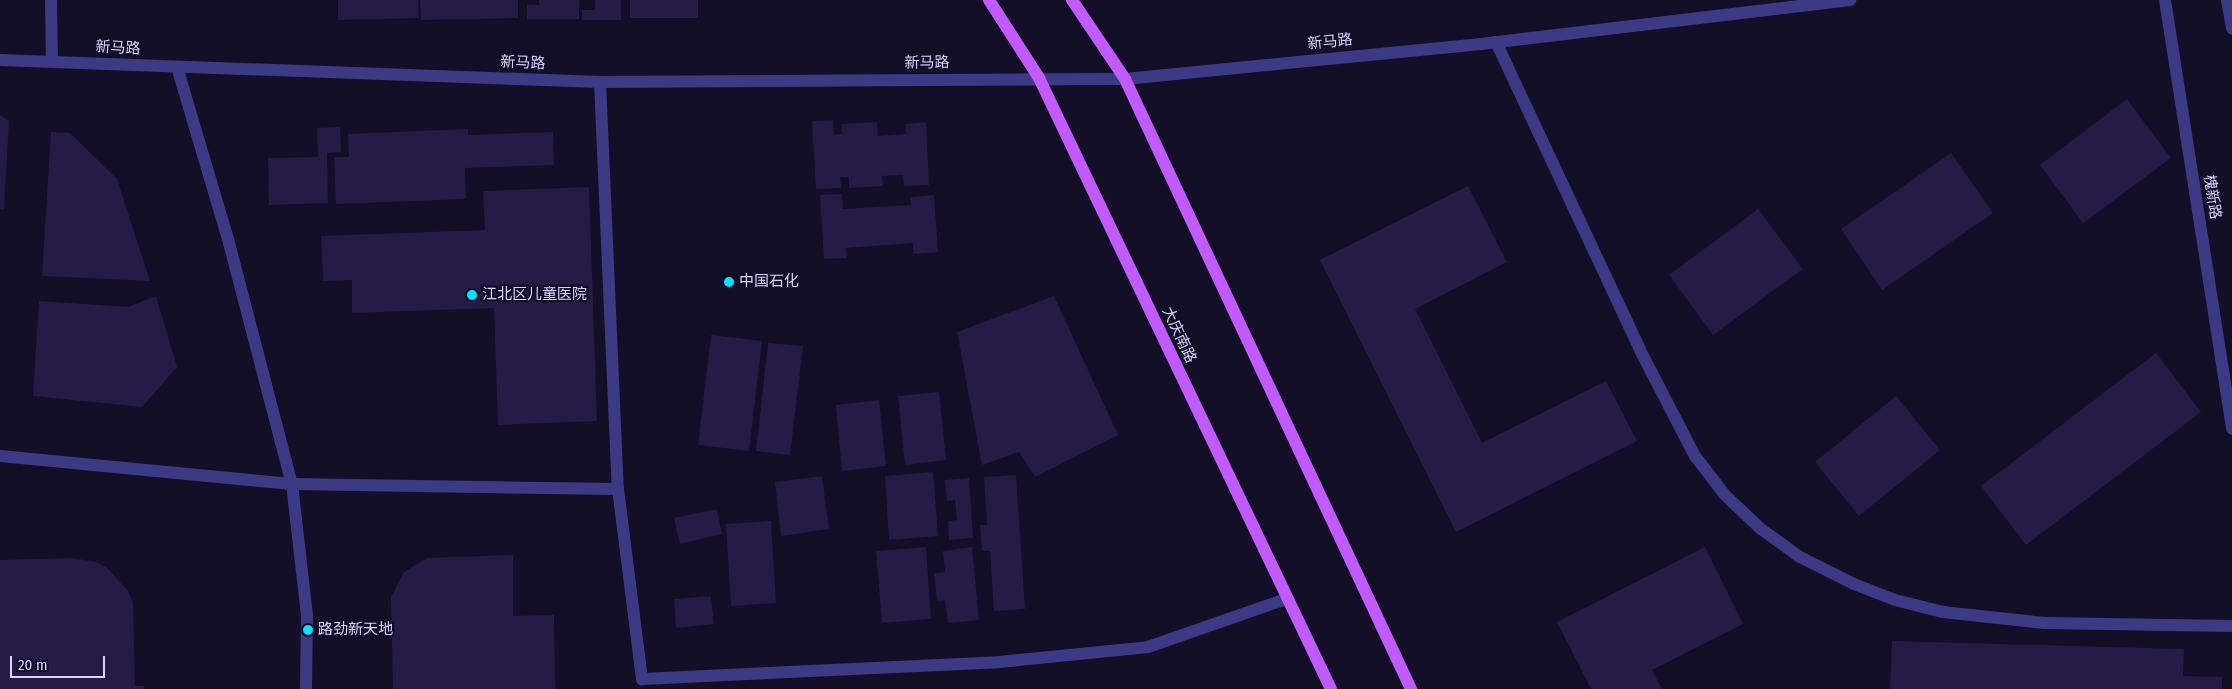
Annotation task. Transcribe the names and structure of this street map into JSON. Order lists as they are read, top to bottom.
{
  "streets": {
    "main road": ["大庆南路"],
    "street": ["新马路", "槐新路"]
  },
  "crossings": [
    ["新马路", "大庆南路"]
  ],
  "places": ["中国石化", "江北区儿童医院", "路劲新天地"],
  "scale_bar": "20 m"
}
